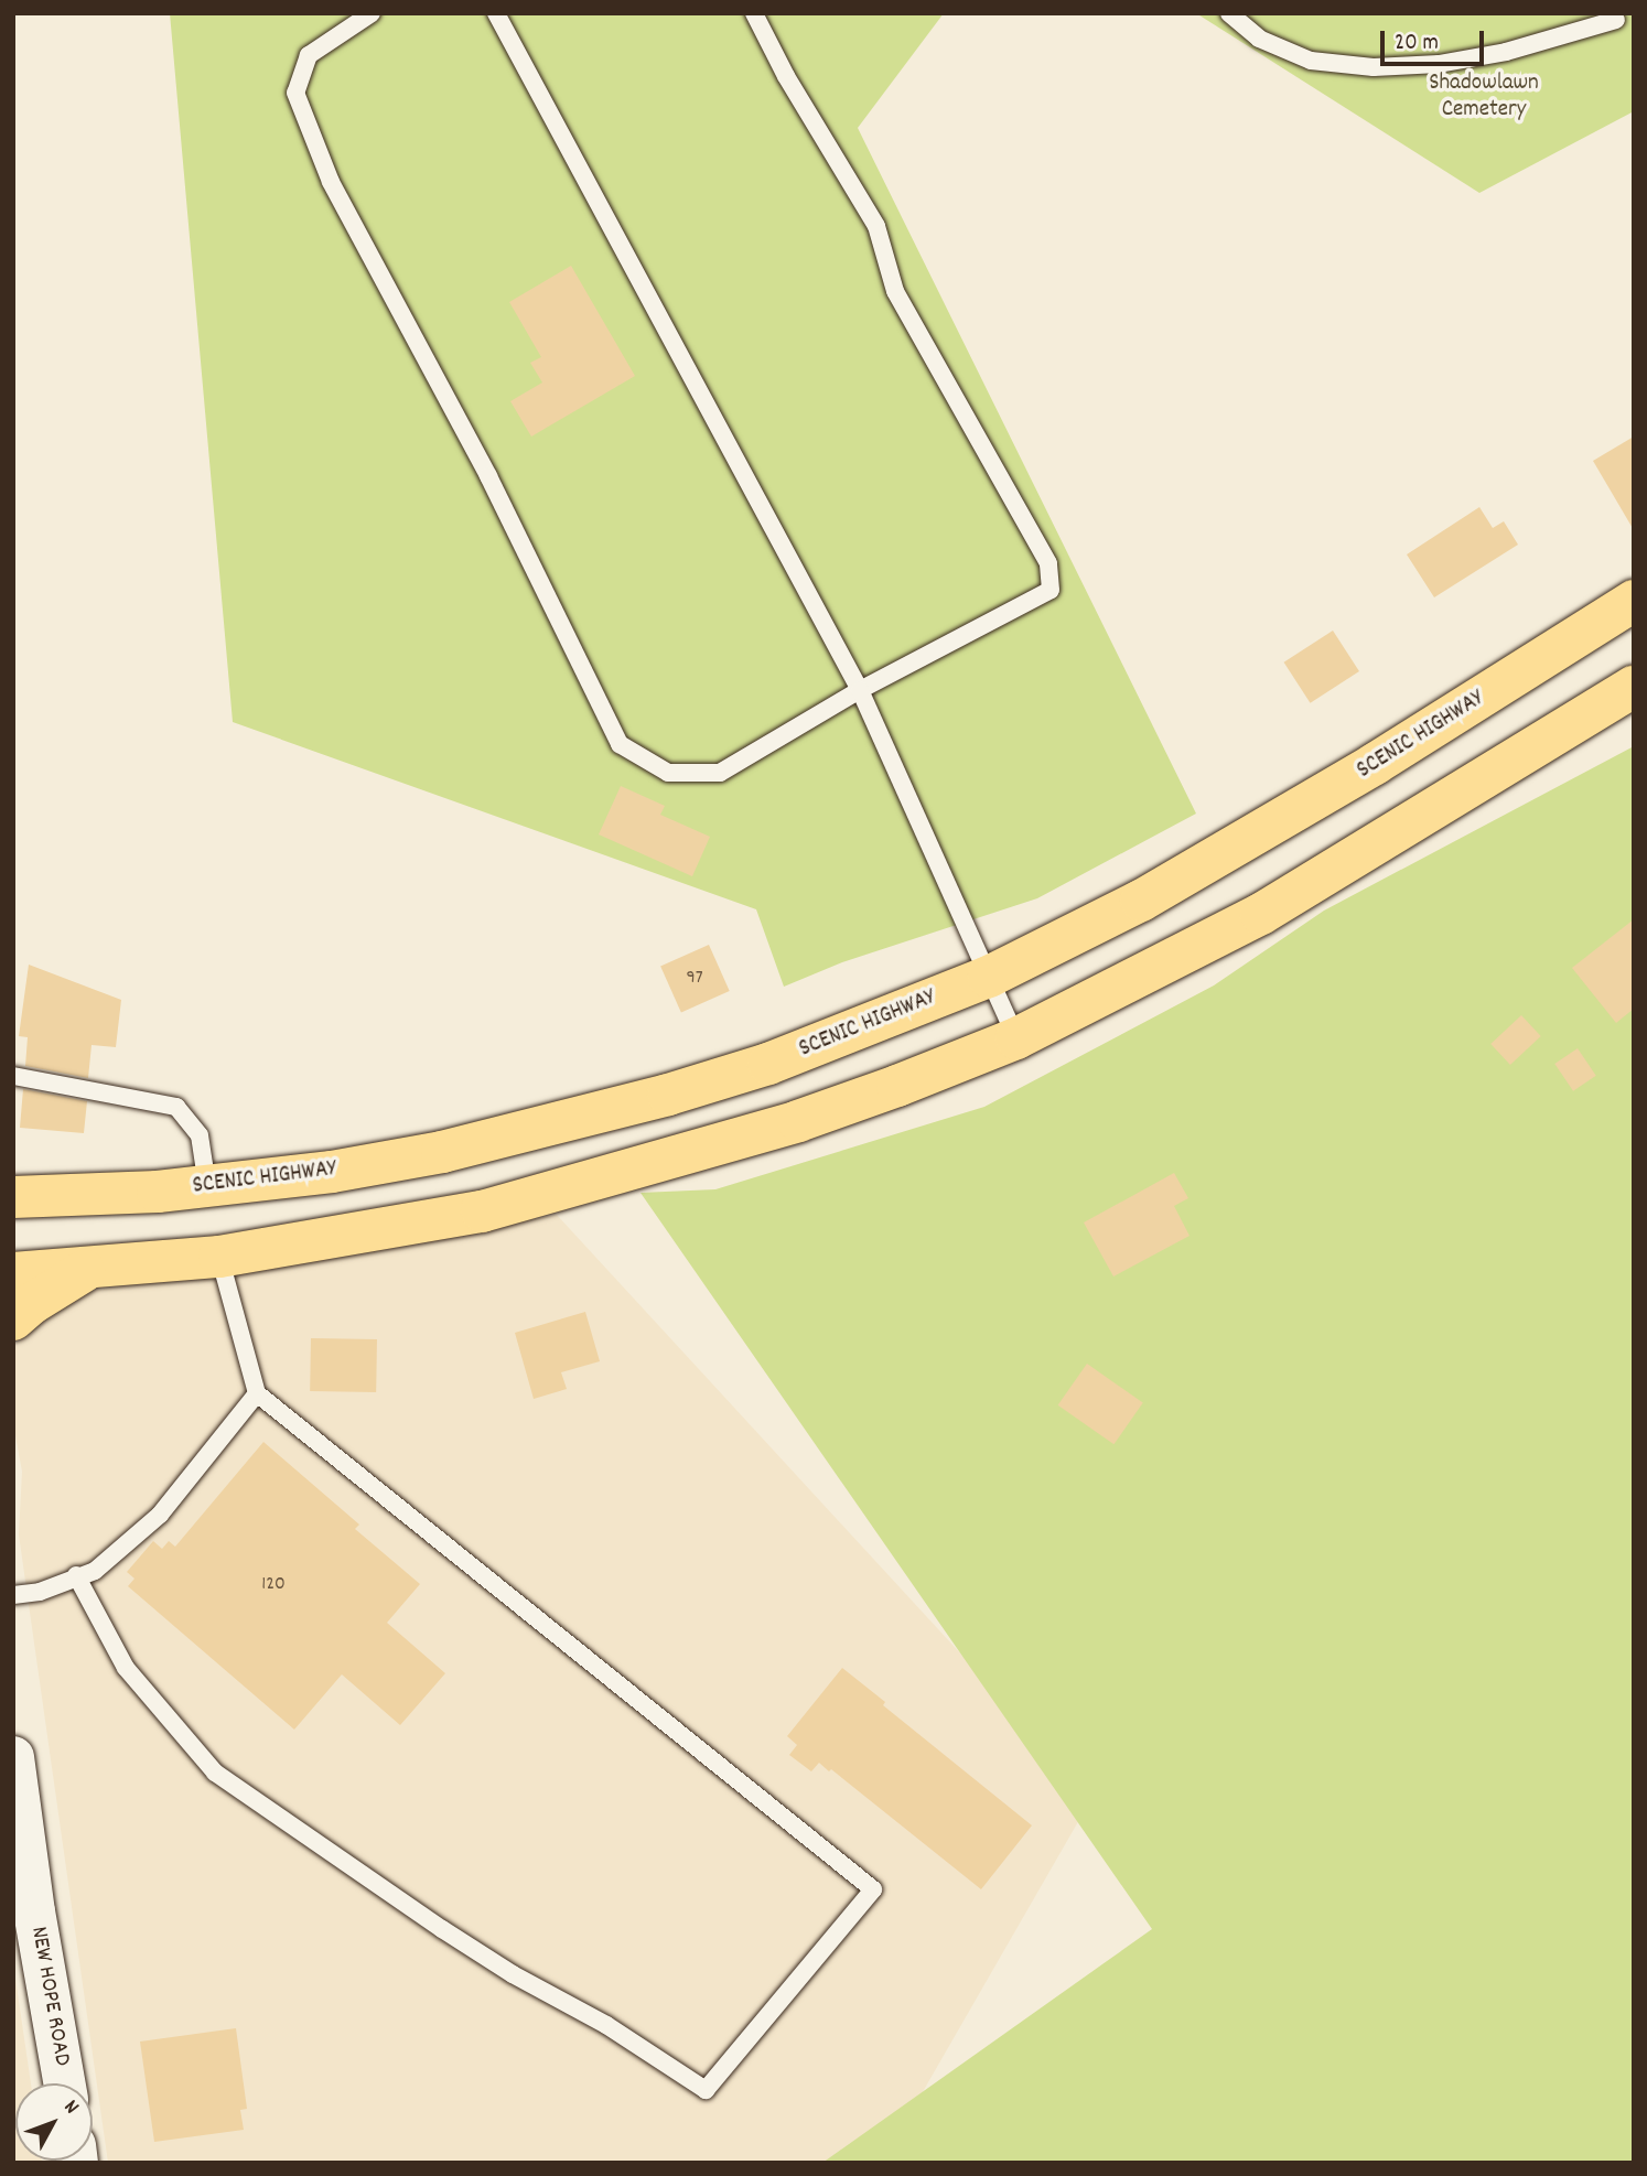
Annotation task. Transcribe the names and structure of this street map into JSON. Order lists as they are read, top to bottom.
{
  "streets": {
    "main road": ["SCENIC HIGHWAY"],
    "street": ["NEW HOPE ROAD"]
  },
  "parks": ["Shadowlawn Cemetery"],
  "house_numbers": ["97", "120"],
  "scale_bar": "20 m",
  "north": "top right"
}
